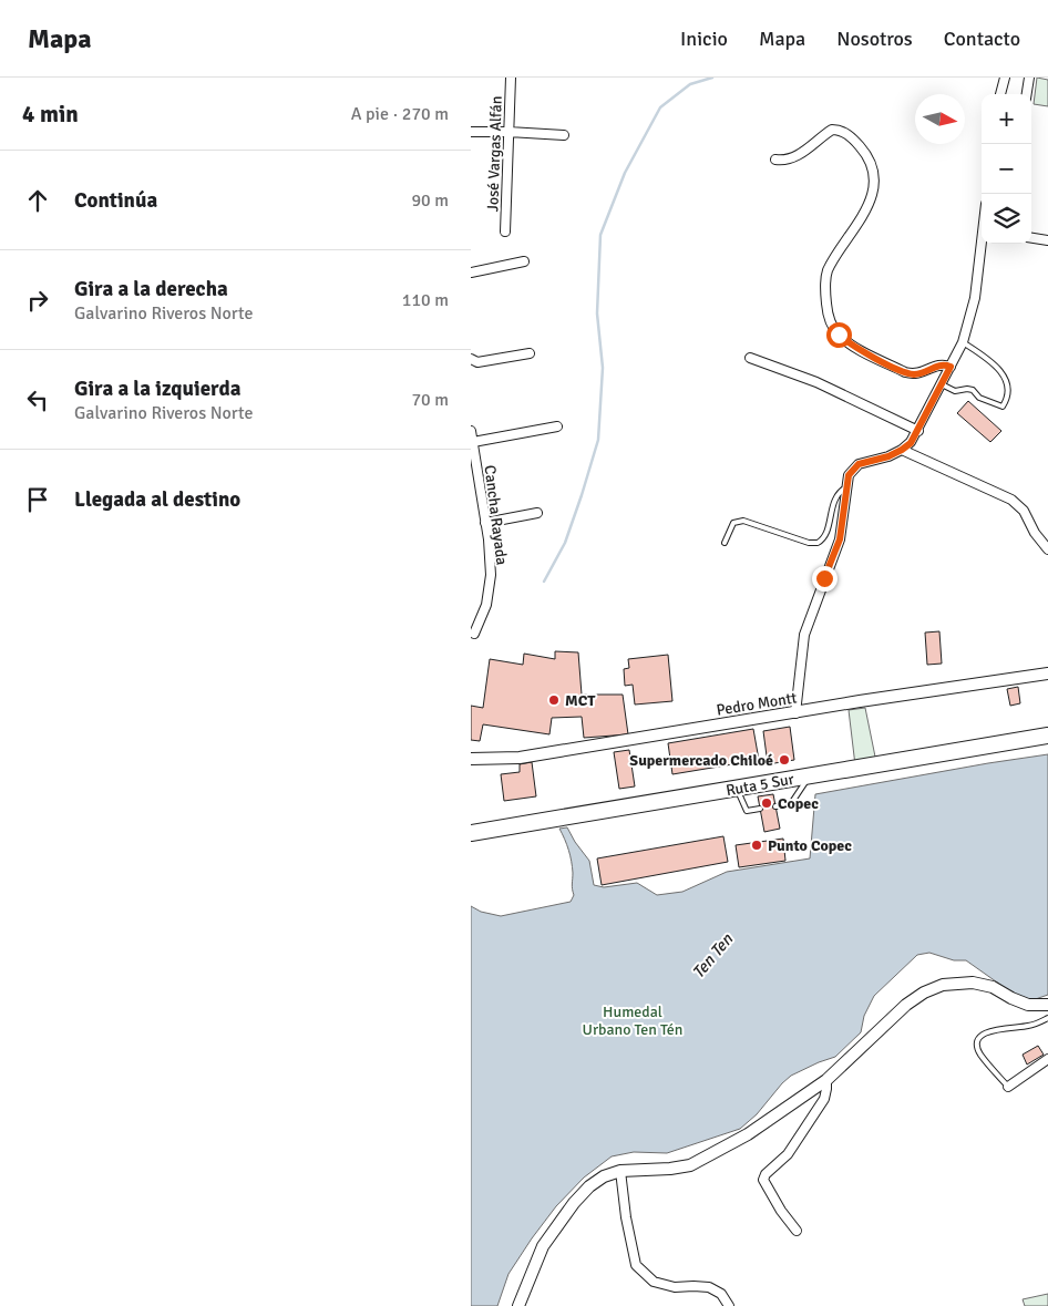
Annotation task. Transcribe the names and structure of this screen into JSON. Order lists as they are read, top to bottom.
{
  "streets": {
    "highway": ["Ruta 5 Sur"],
    "street": ["José Vargas Alfán", "Cancha Rayada", "Pedro Montt"]
  },
  "water": ["Ten Ten"],
  "parks": ["Humedal Urbano Ten Tén"],
  "places": [
    "MCT",
    "Supermercado Chiloé",
    "Copec",
    "Punto Copec"
  ],
  "north": "right",
  "page": {
    "header": "Mapa",
    "nav": [
      "Inicio",
      "Mapa",
      "Nosotros",
      "Contacto"
    ],
    "heading": ["4 min", "A pie · 270 m"],
    "map_buttons": ["+", "−"],
    "list": [
      ["Continúa", "90 m"],
      ["Gira a la derecha", "Galvarino Riveros Norte", "110 m"],
      ["Gira a la izquierda", "Galvarino Riveros Norte", "70 m"],
      "Llegada al destino"
    ]
  }
}
